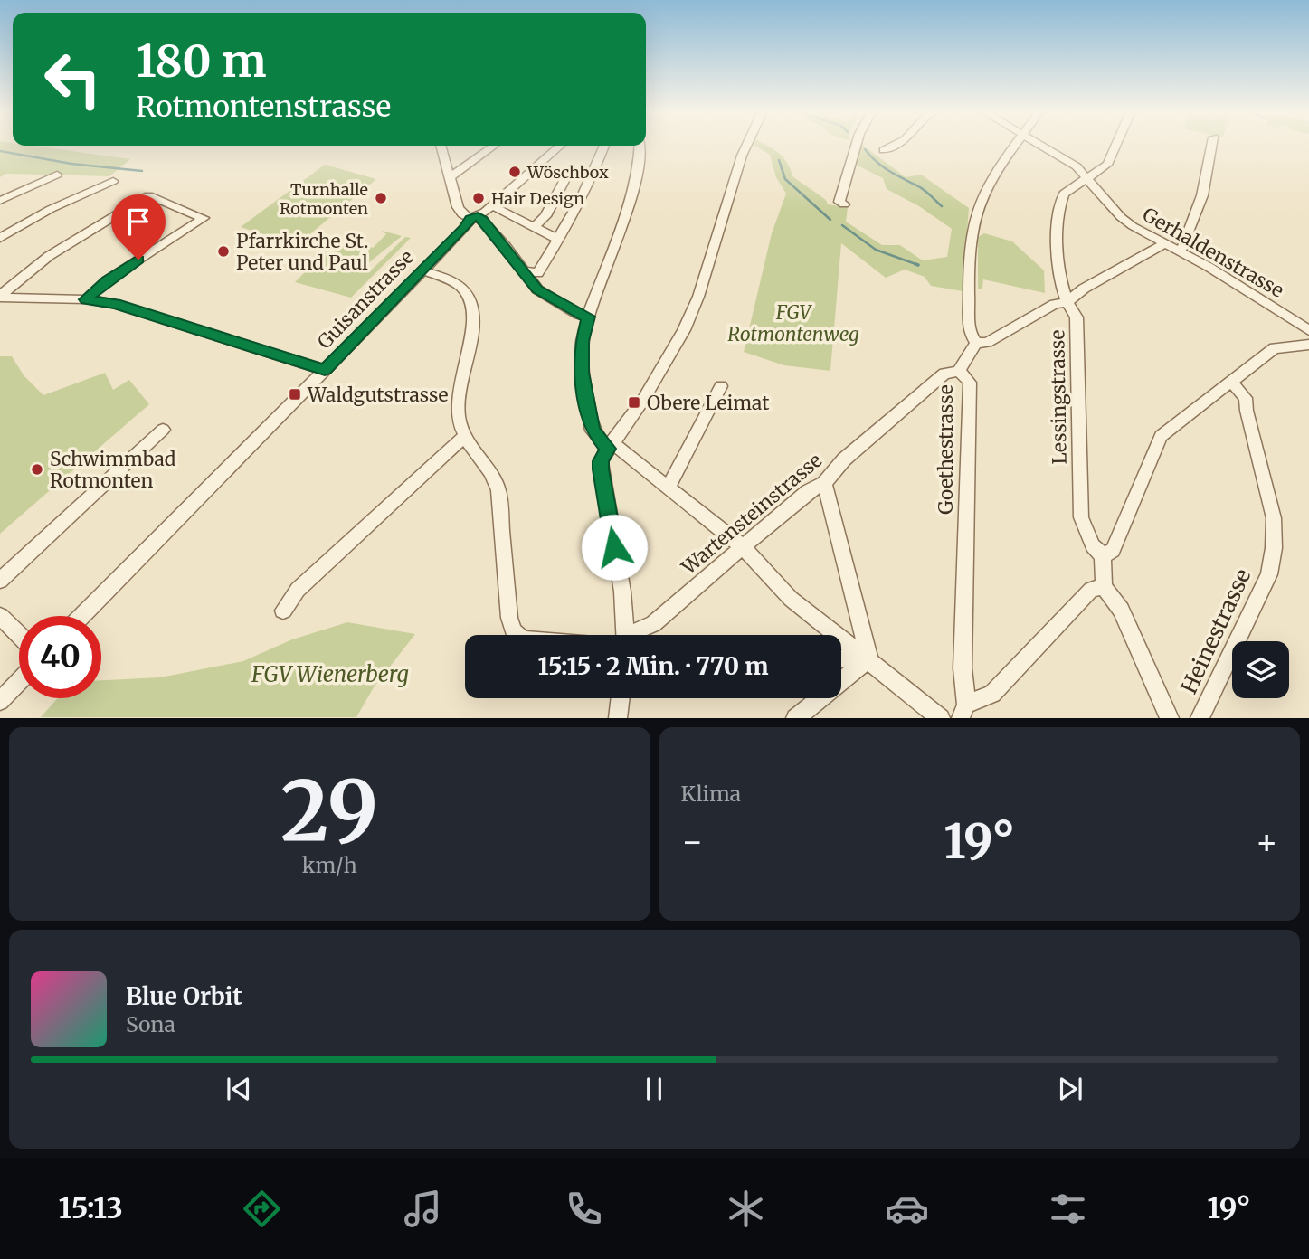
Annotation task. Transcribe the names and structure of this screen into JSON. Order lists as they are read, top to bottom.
{
  "streets": {
    "street": [
      "Gerhaldenstrasse",
      "Guisanstrasse",
      "Lessingstrasse",
      "Goethestrasse",
      "Wartensteinstrasse",
      "Heinestrasse"
    ]
  },
  "crossings": [
    ["Gerhaldenstrasse", "Lessingstrasse"],
    ["Goethestrasse", "Wartensteinstrasse"]
  ],
  "parks": ["FGV Rotmontenweg", "FGV Wienerberg"],
  "places": {
    "other": [
      "Wöschbox",
      "Turnhalle Rotmonten",
      "Hair Design",
      "Pfarrkirche St. Peter und Paul",
      "Schwimmbad Rotmonten"
    ],
    "transit": ["Waldgutstrasse", "Obere Leimat"]
  },
  "page": {
    "turn": ["180 m", "Rotmontenstrasse"],
    "limit": "40",
    "trip": "15:15 · 2 Min. · 770 m",
    "tile": [
      ["29", "km/h"],
      "Klima"
    ],
    "heat": ["−", "19°", "+"],
    "song": ["Blue Orbit", "Sona"],
    "tabs": ["15:13", "19°"]
  }
}
